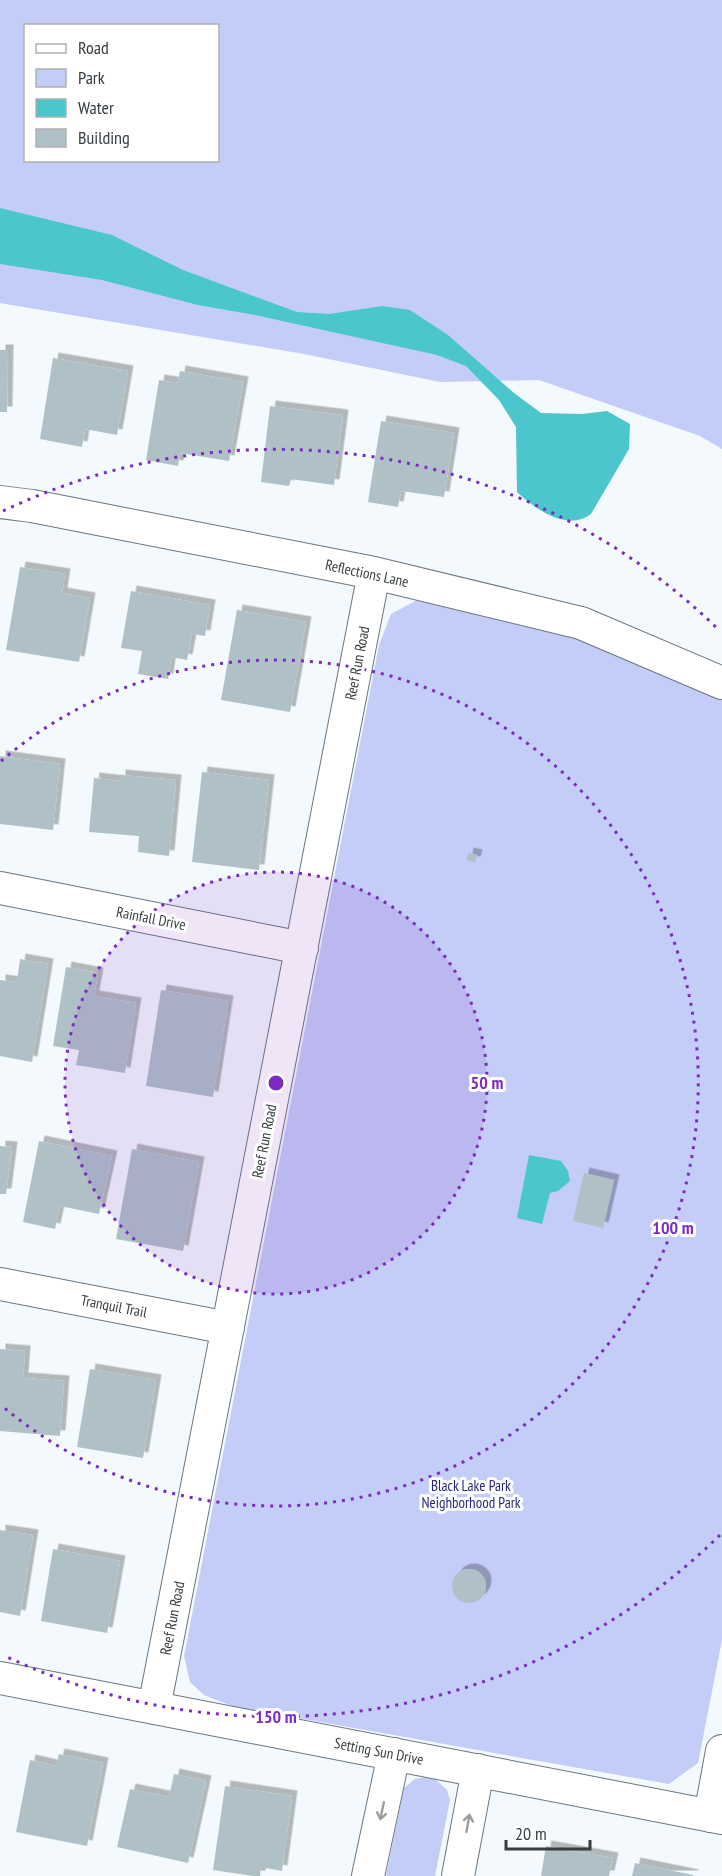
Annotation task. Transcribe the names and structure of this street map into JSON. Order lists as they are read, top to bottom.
{
  "streets": {
    "street": [
      "Reflections Lane",
      "Reef Run Road",
      "Rainfall Drive",
      "Tranquil Trail",
      "Setting Sun Drive"
    ]
  },
  "crossings": [
    ["Reflections Lane", "Reef Run Road"],
    ["Reef Run Road", "Rainfall Drive"],
    ["Reef Run Road", "Tranquil Trail"],
    ["Reef Run Road", "Setting Sun Drive"]
  ],
  "parks": ["Black Lake Park Neighborhood Park"],
  "legend": [
    "Road",
    "Park",
    "Water",
    "Building"
  ],
  "scale_bar": "20 m",
  "rings": ["50 m", "100 m", "150 m"]
}
